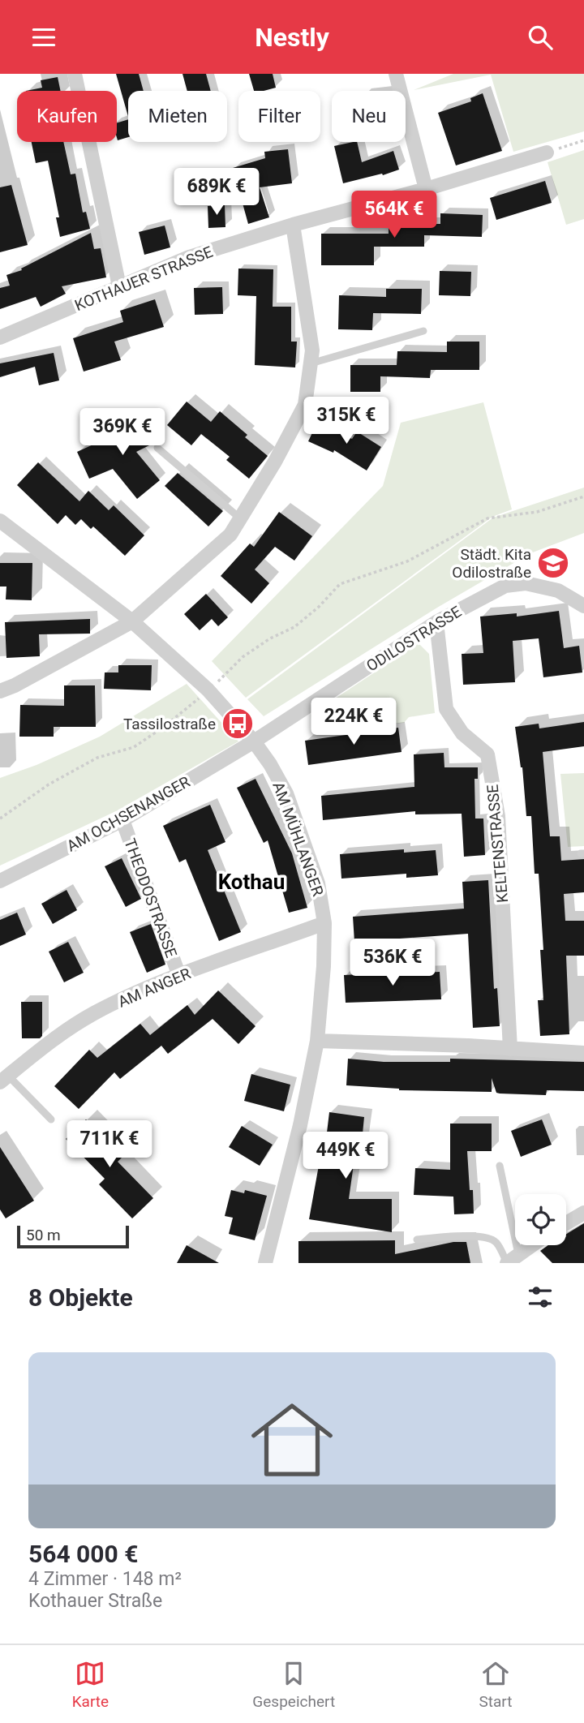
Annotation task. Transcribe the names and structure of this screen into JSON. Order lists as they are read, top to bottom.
{
  "streets": {
    "street": [
      "KOTHAUER STRASSE",
      "ODILOSTRASSE",
      "AM OCHSENANGER",
      "AM MÜHLANGER",
      "KELTENSTRASSE",
      "THEODOSTRASSE",
      "AM ANGER"
    ]
  },
  "crossings": [
    ["ODILOSTRASSE", "AM OCHSENANGER"],
    ["ODILOSTRASSE", "AM MÜHLANGER"],
    ["ODILOSTRASSE", "KELTENSTRASSE"],
    ["AM OCHSENANGER", "AM MÜHLANGER"],
    ["AM OCHSENANGER", "THEODOSTRASSE"],
    ["AM MÜHLANGER", "AM ANGER"],
    ["THEODOSTRASSE", "AM ANGER"]
  ],
  "districts": ["Kothau"],
  "places": {
    "school or university": ["Städt. Kita Odilostraße"],
    "bus stop": ["Tassilostraße"]
  },
  "scale_bar": "50 m",
  "page": {
    "header": "Nestly",
    "chip": [
      "Kaufen",
      "Mieten",
      "Filter",
      "Neu"
    ],
    "price": [
      "689K €",
      "564K €",
      "315K €",
      "369K €",
      "224K €",
      "536K €",
      "711K €",
      "449K €"
    ],
    "scale": "50 m",
    "heading": "8 Objekte",
    "list": [
      {
        "name": "564 000 €",
        "note": "4 Zimmer · 148 m² · Kothauer Straße"
      }
    ],
    "tabs": ["Karte", "Gespeichert", "Start"]
  }
}
